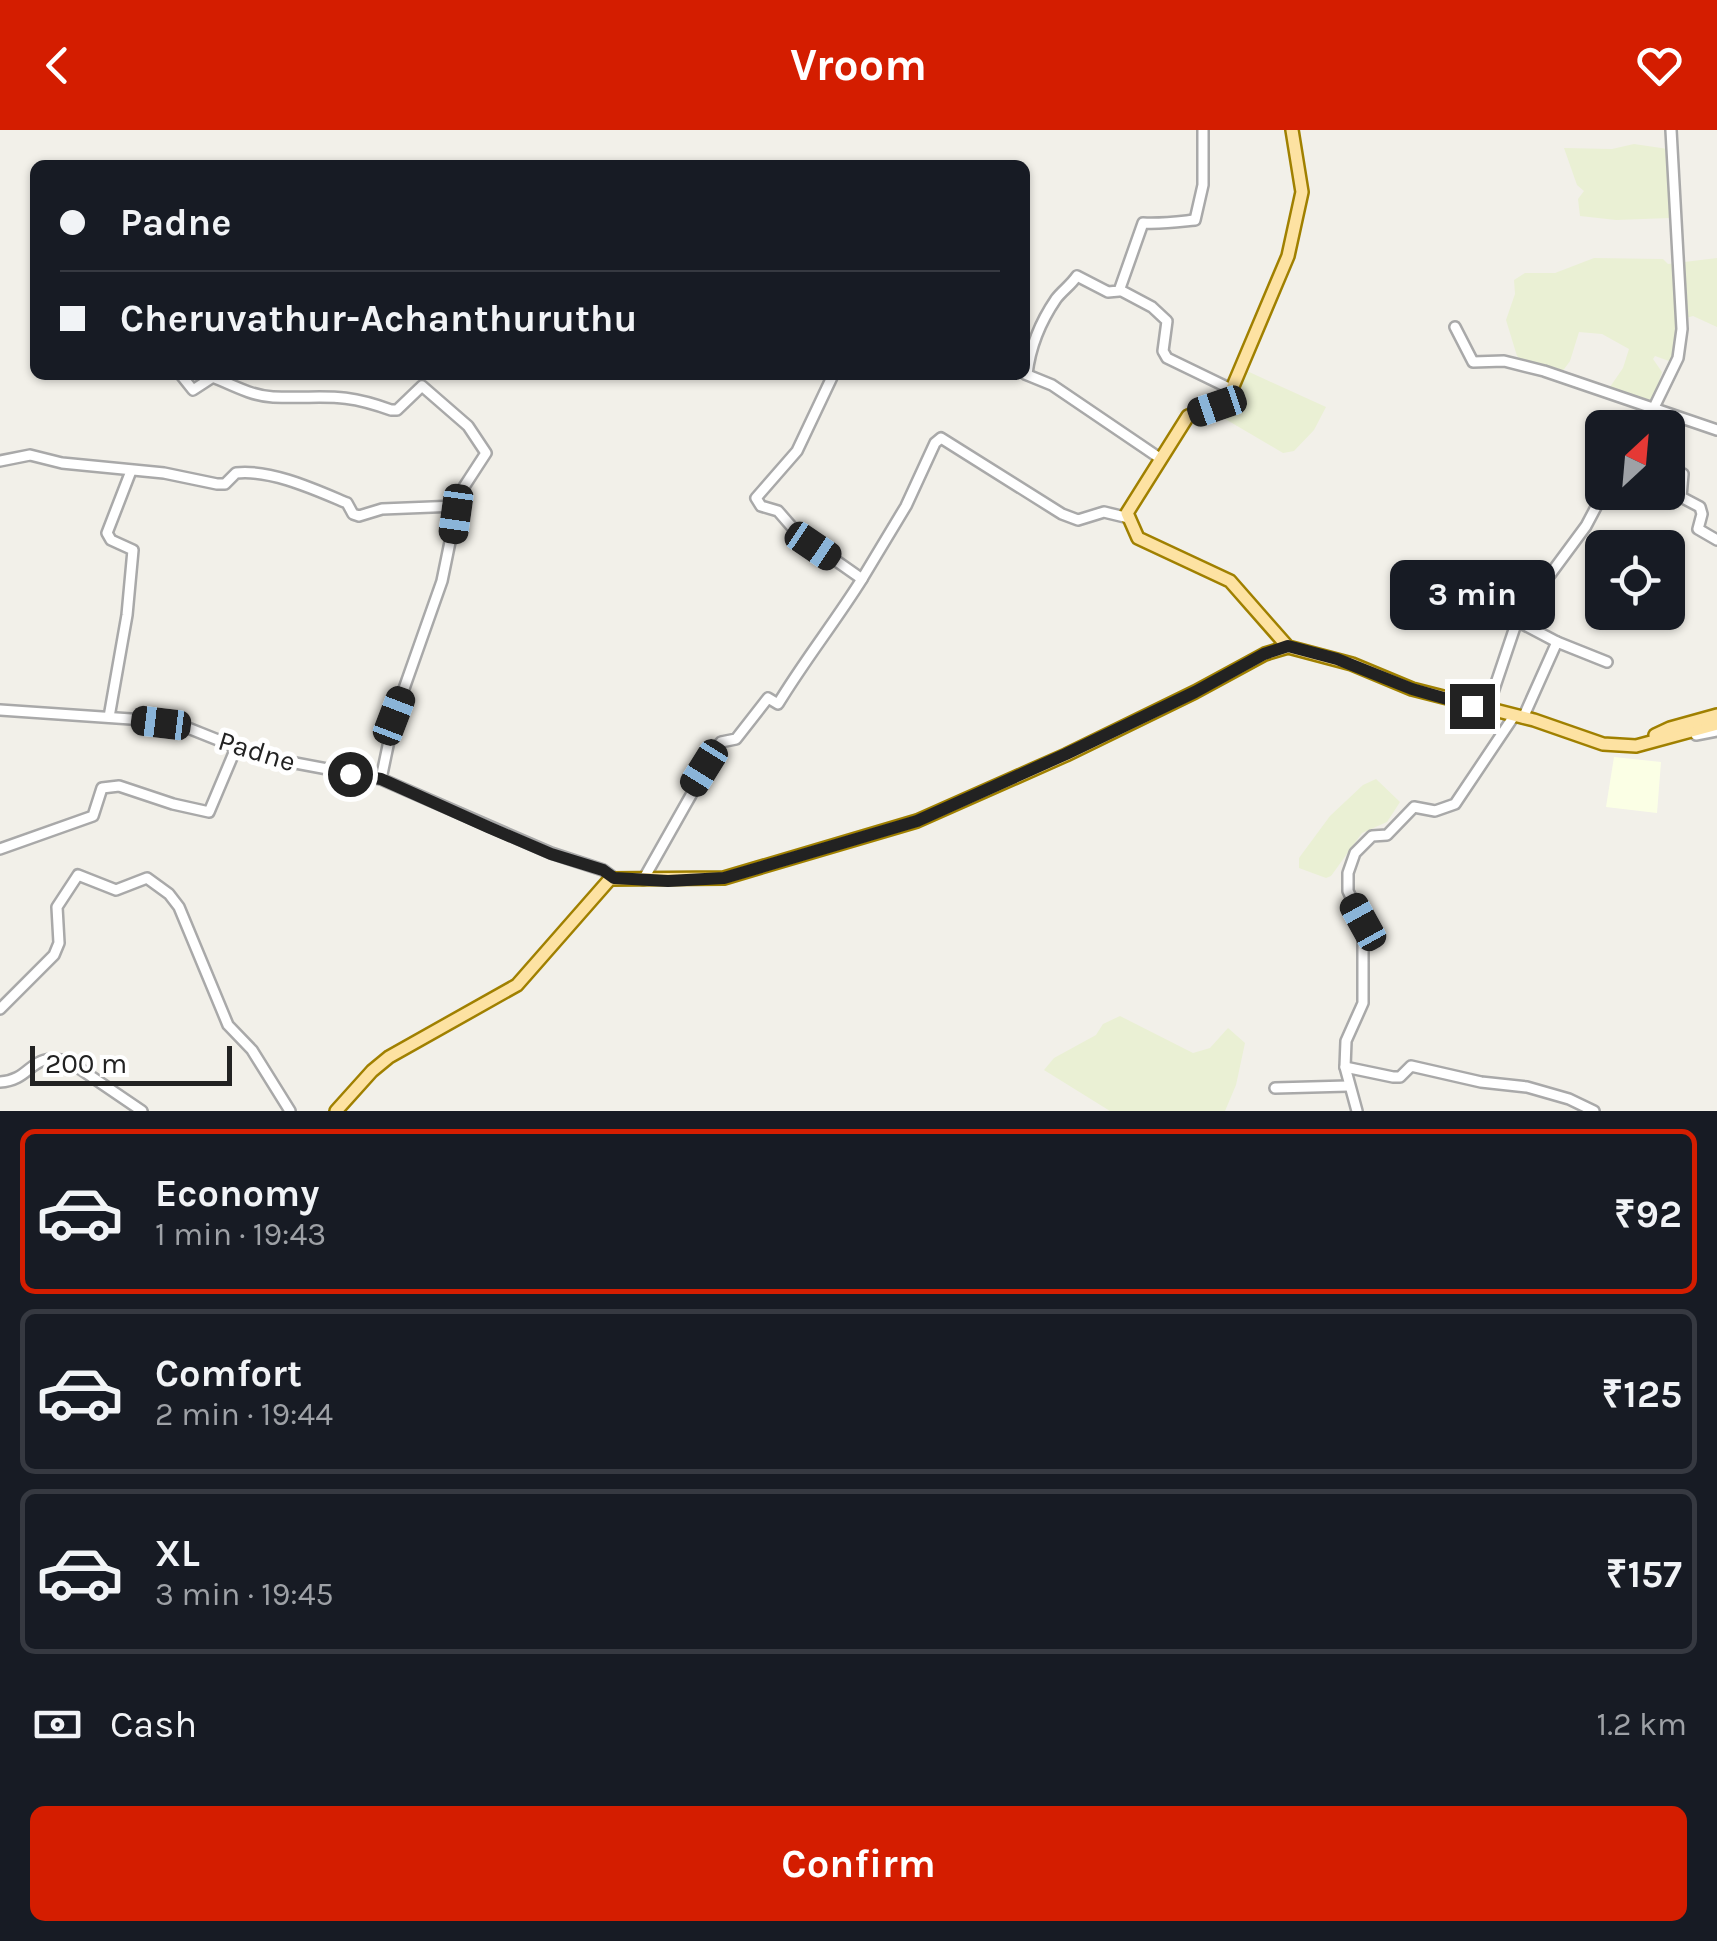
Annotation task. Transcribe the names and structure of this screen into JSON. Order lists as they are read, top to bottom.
{
  "streets": {
    "street": ["Padne"]
  },
  "scale_bar": "200 m",
  "north": "top right",
  "page": {
    "header": "Vroom",
    "banner": ["Padne", "Cheruvathur-Achanthuruthu"],
    "bubble": "3 min",
    "scale": "200 m",
    "list": [
      {
        "name": "Economy",
        "note": "1 min · 19:43",
        "value": "₹92"
      },
      {
        "name": "Comfort",
        "note": "2 min · 19:44",
        "value": "₹125"
      },
      {
        "name": "XL",
        "note": "3 min · 19:45",
        "value": "₹157"
      }
    ],
    "pay": ["Cash", "1.2 km"],
    "buttons": "Confirm"
  }
}
